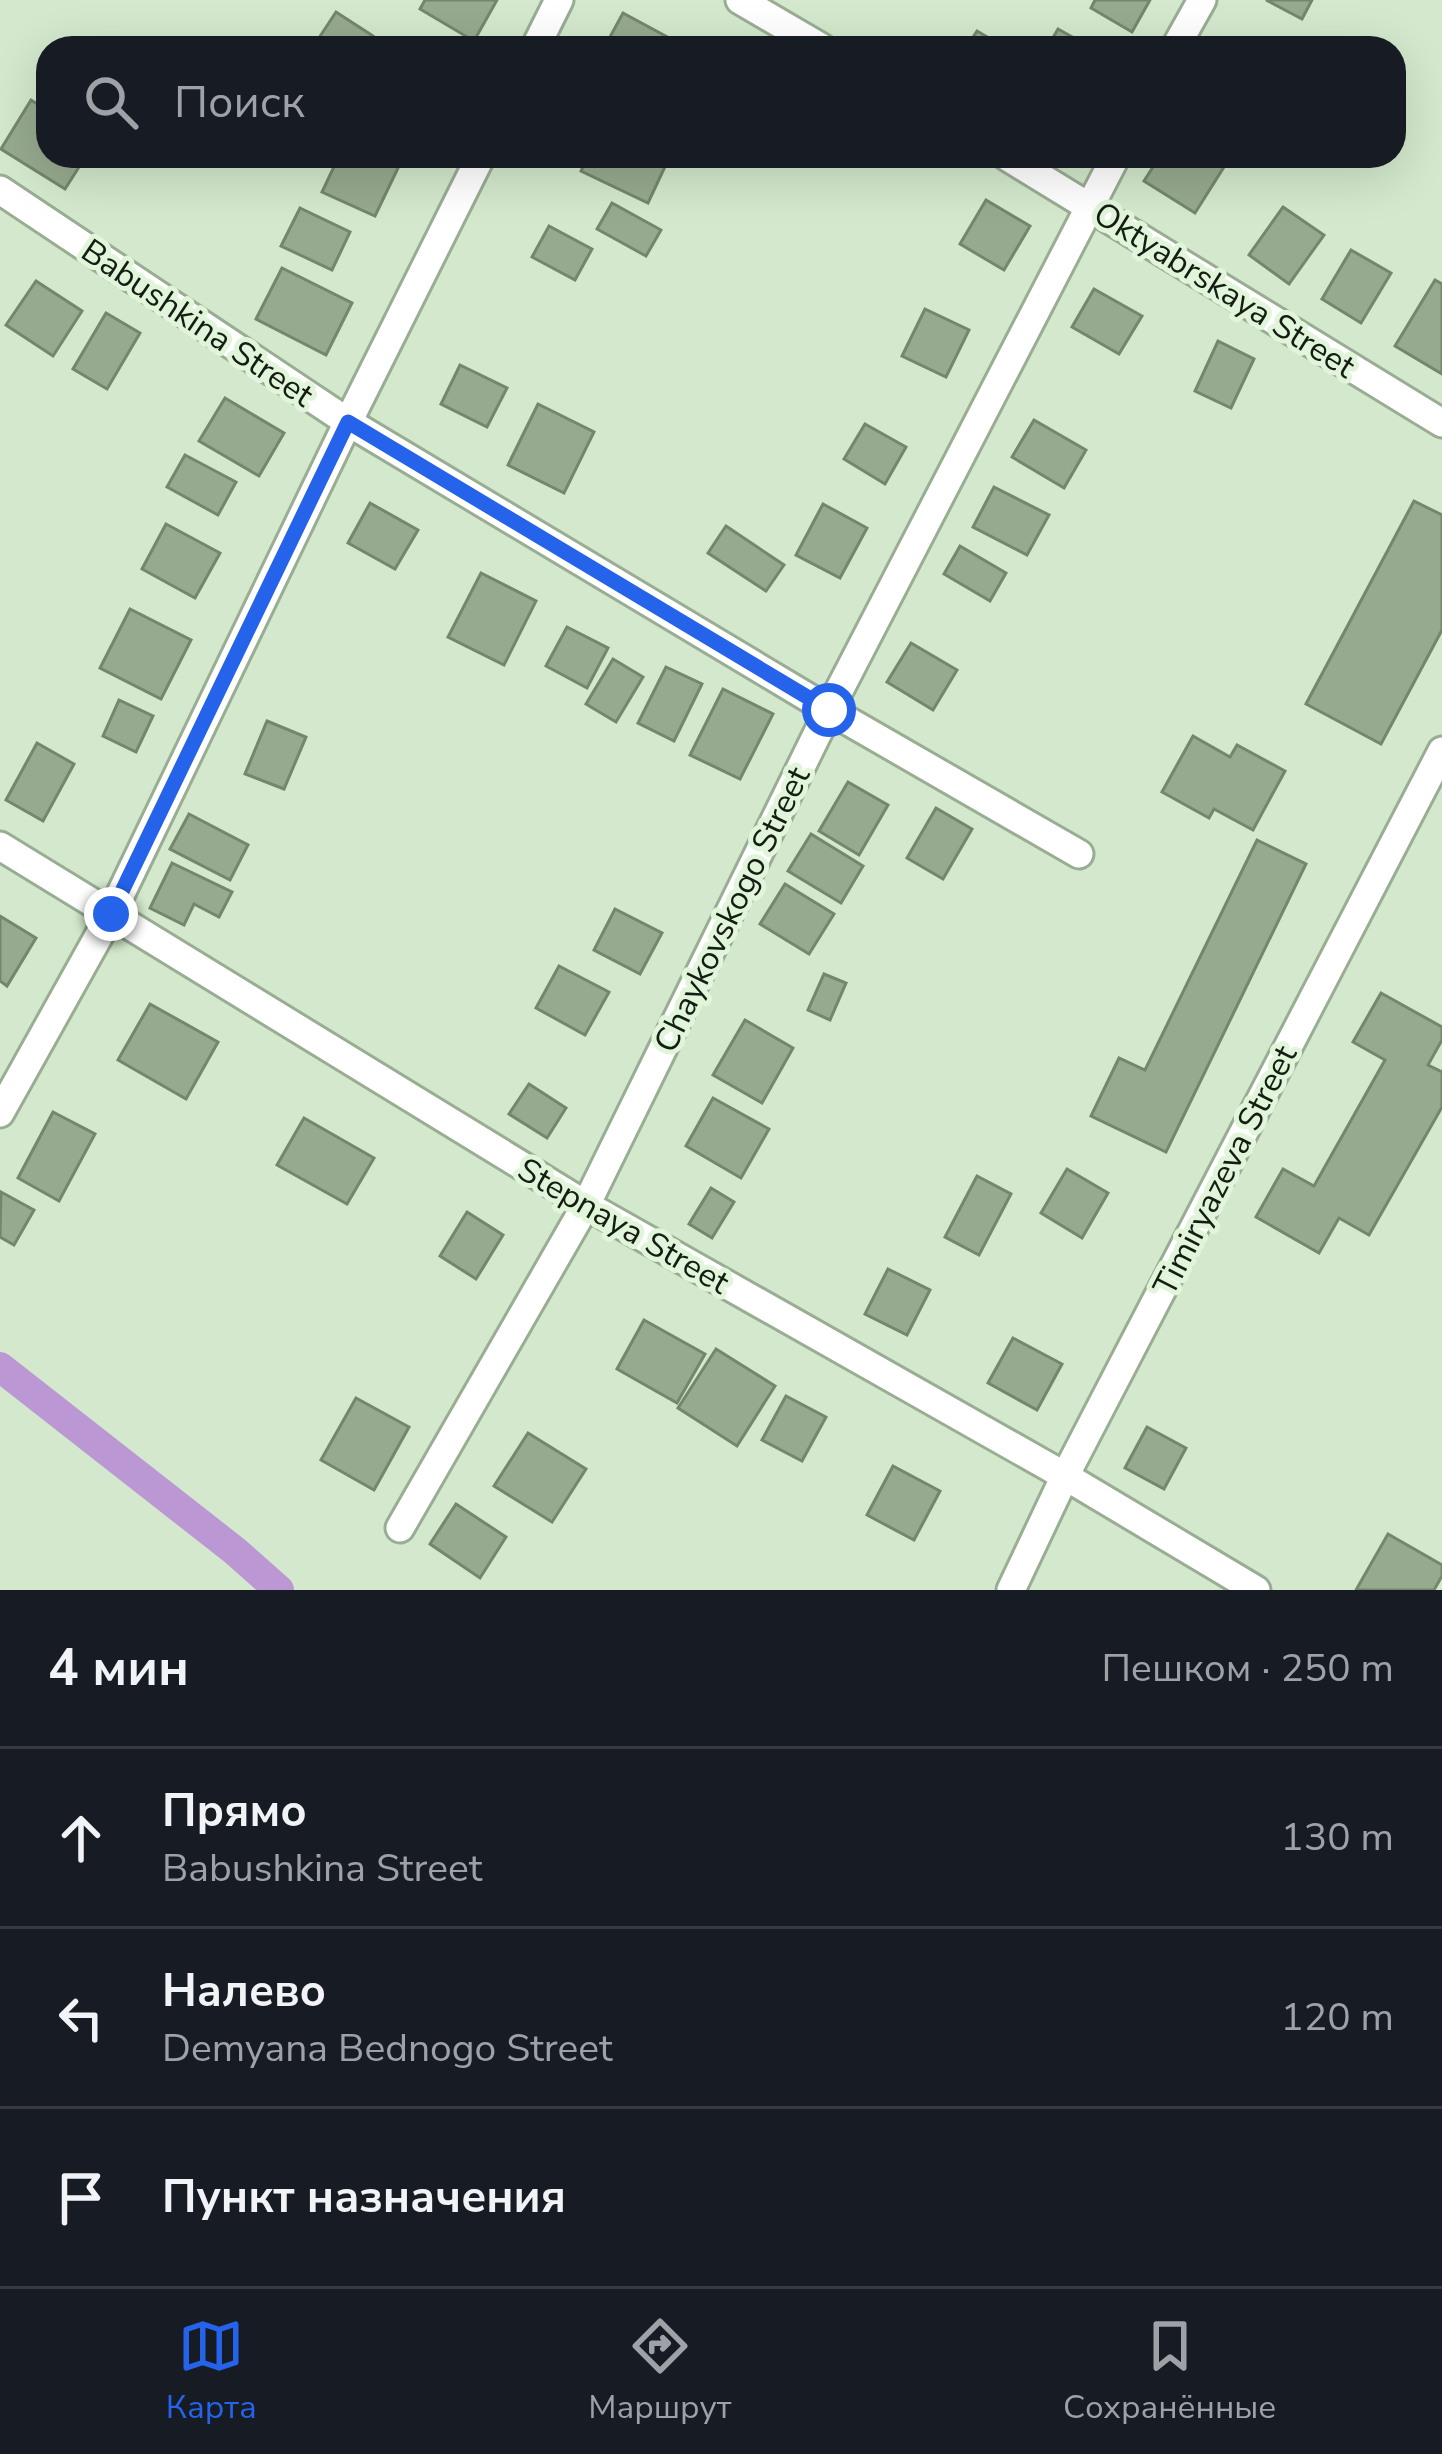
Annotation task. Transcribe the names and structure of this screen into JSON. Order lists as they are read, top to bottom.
{
  "streets": {
    "street": [
      "Oktyabrskaya Street",
      "Babushkina Street",
      "Chaykovskogo Street",
      "Timiryazeva Street",
      "Stepnaya Street"
    ]
  },
  "crossings": [
    ["Oktyabrskaya Street", "Chaykovskogo Street"],
    ["Babushkina Street", "Chaykovskogo Street"],
    ["Chaykovskogo Street", "Stepnaya Street"],
    ["Timiryazeva Street", "Stepnaya Street"]
  ],
  "page": {
    "search": "Поиск",
    "heading": ["4 мин", "Пешком · 250 m"],
    "list": [
      ["Прямо", "Babushkina Street", "130 m"],
      ["Налево", "Demyana Bednogo Street", "120 m"],
      "Пункт назначения"
    ],
    "nav": ["Карта", "Маршрут", "Сохранённые"]
  }
}
